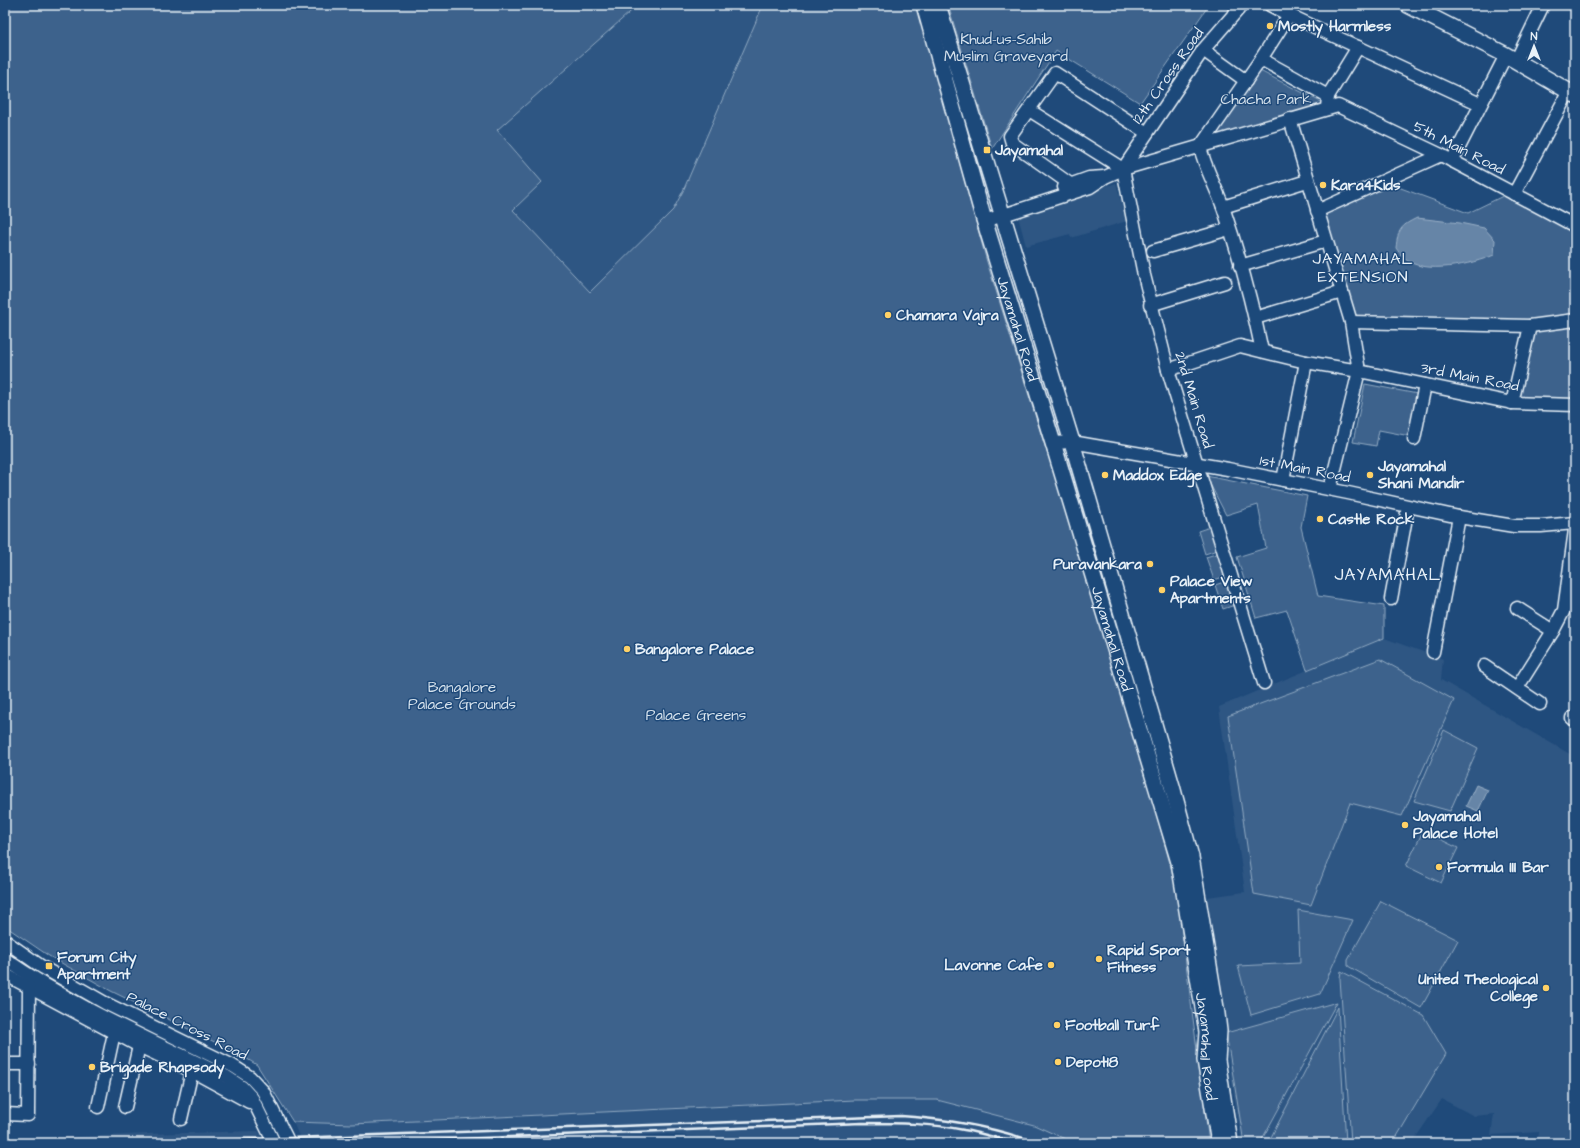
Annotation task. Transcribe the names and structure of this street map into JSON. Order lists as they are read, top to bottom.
{
  "streets": {
    "main road": ["Jayamahal Road"],
    "street": [
      "12th Cross Road",
      "5th Main Road",
      "3rd Main Road",
      "2nd Main Road",
      "1st Main Road",
      "Palace Cross Road"
    ]
  },
  "crossings": [
    ["12th Cross Road", "5th Main Road"],
    ["12th Cross Road", "2nd Main Road"],
    ["5th Main Road", "Jayamahal Road"],
    ["5th Main Road", "2nd Main Road"],
    ["Jayamahal Road", "1st Main Road"],
    ["3rd Main Road", "2nd Main Road"],
    ["2nd Main Road", "1st Main Road"]
  ],
  "districts": ["JAYAMAHAL EXTENSION", "JAYAMAHAL"],
  "parks": [
    "Khud-us-Sahib Muslim Graveyard",
    "Chacha Park",
    "Bangalore Palace Grounds",
    "Palace Greens"
  ],
  "places": {
    "other": [
      "Mostly Harmless",
      "Kara4Kids",
      "Chamara Vajra",
      "Maddox Edge",
      "Jayamahal Shani Mandir",
      "Castle Rock",
      "Puravankara",
      "Palace View Apartments",
      "Bangalore Palace",
      "Jayamahal Palace Hotel",
      "Formula III Bar",
      "Rapid Sport Fitness",
      "Lavonne Cafe",
      "United Theological College",
      "Football Turf",
      "Depot18",
      "Brigade Rhapsody"
    ],
    "transit": ["Jayamahal", "Forum City Apartment"]
  },
  "north": "top"
}
